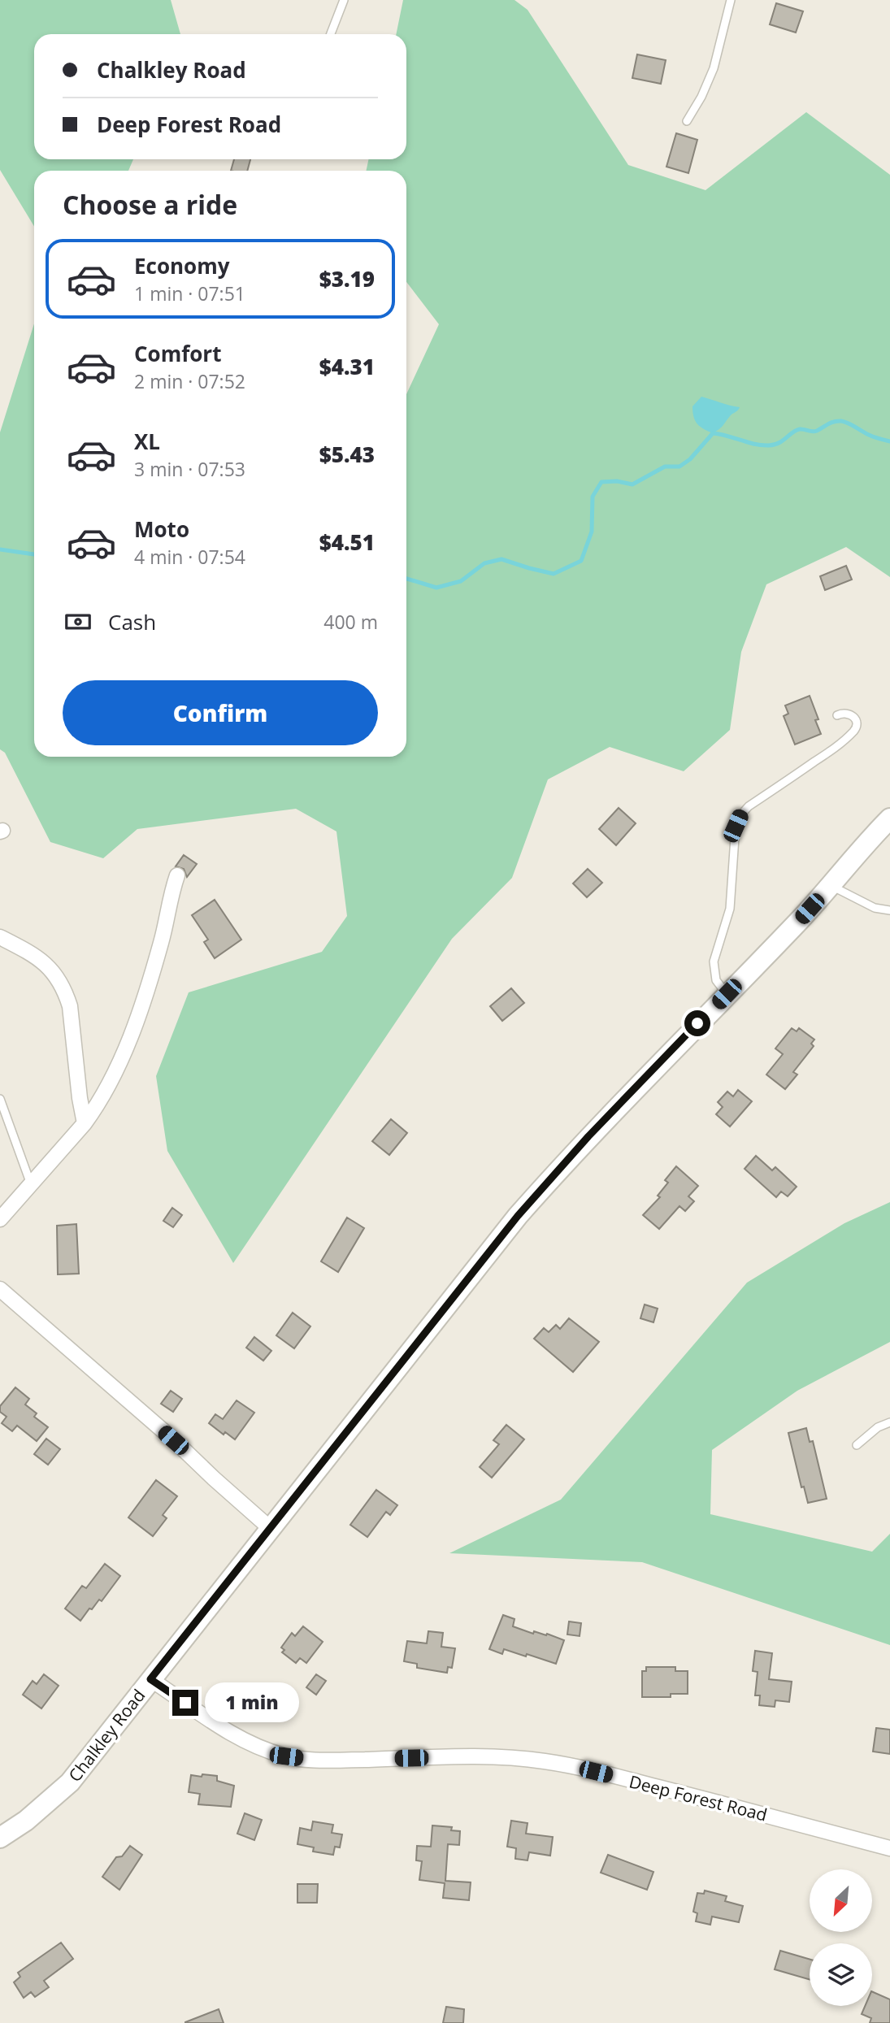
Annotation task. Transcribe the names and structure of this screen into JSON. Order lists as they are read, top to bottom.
{
  "streets": {
    "street": ["Chalkley Road", "Deep Forest Road"]
  },
  "crossings": [
    ["Chalkley Road", "Deep Forest Road"]
  ],
  "north": "bottom left",
  "page": {
    "banner": ["Chalkley Road", "Deep Forest Road"],
    "heading": "Choose a ride",
    "list": [
      {
        "name": "Economy",
        "note": "1 min · 07:51",
        "value": "$3.19"
      },
      {
        "name": "Comfort",
        "note": "2 min · 07:52",
        "value": "$4.31"
      },
      {
        "name": "XL",
        "note": "3 min · 07:53",
        "value": "$5.43"
      },
      {
        "name": "Moto",
        "note": "4 min · 07:54",
        "value": "$4.51"
      }
    ],
    "pay": ["Cash", "400 m"],
    "buttons": "Confirm",
    "bubble": "1 min"
  }
}
